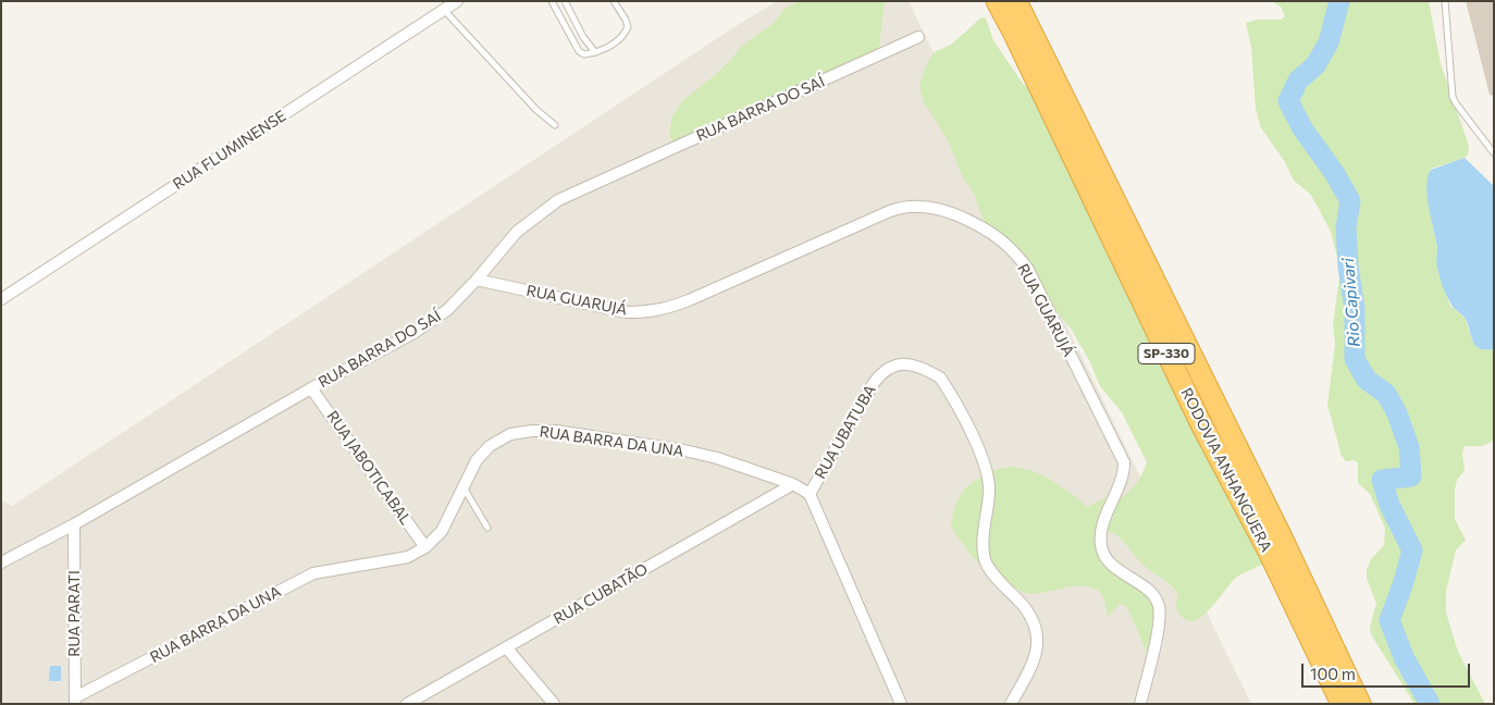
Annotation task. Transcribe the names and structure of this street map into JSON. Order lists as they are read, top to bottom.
{
  "streets": {
    "highway": ["SP-330", "RODOVIA ANHANGUERA"],
    "street": [
      "RUA BARRA DO SAÍ",
      "RUA FLUMINENSE",
      "RUA GUARUJÁ",
      "RUA UBATUBA",
      "RUA BARRA DA UNA",
      "RUA JABOTICABAL",
      "RUA CUBATÃO",
      "RUA PARATI"
    ]
  },
  "crossings": [
    ["RUA BARRA DO SAÍ", "RUA GUARUJÁ"],
    ["RUA BARRA DO SAÍ", "RUA JABOTICABAL"],
    ["RUA BARRA DO SAÍ", "RUA PARATI"],
    ["RUA UBATUBA", "RUA BARRA DA UNA"],
    ["RUA BARRA DA UNA", "RUA JABOTICABAL"],
    ["RUA BARRA DA UNA", "RUA CUBATÃO"],
    ["RUA BARRA DA UNA", "RUA PARATI"]
  ],
  "water": ["Rio Capivari"],
  "scale_bar": "100 m"
}
